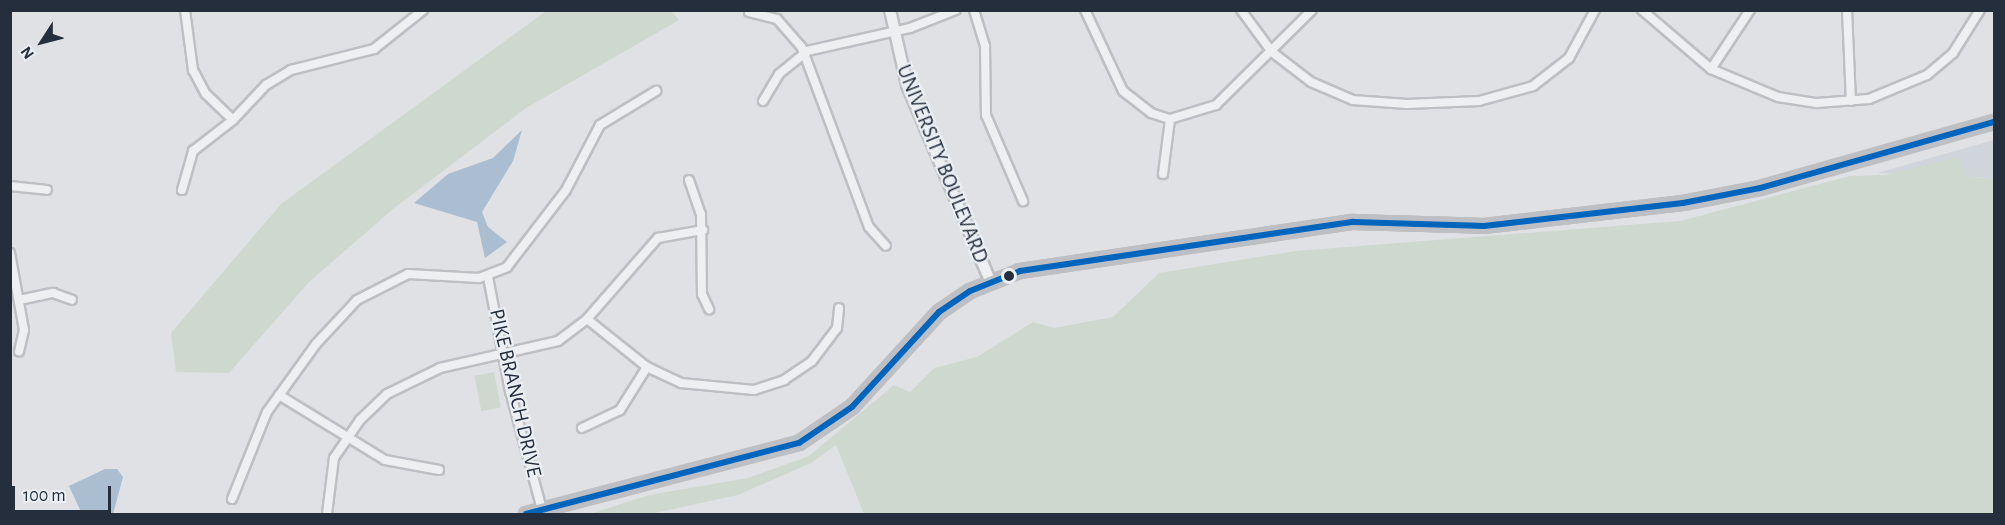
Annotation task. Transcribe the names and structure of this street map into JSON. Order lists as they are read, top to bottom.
{
  "streets": {
    "street": ["UNIVERSITY BOULEVARD", "PIKE BRANCH DRIVE"]
  },
  "scale_bar": "100 m",
  "north": "bottom left"
}
